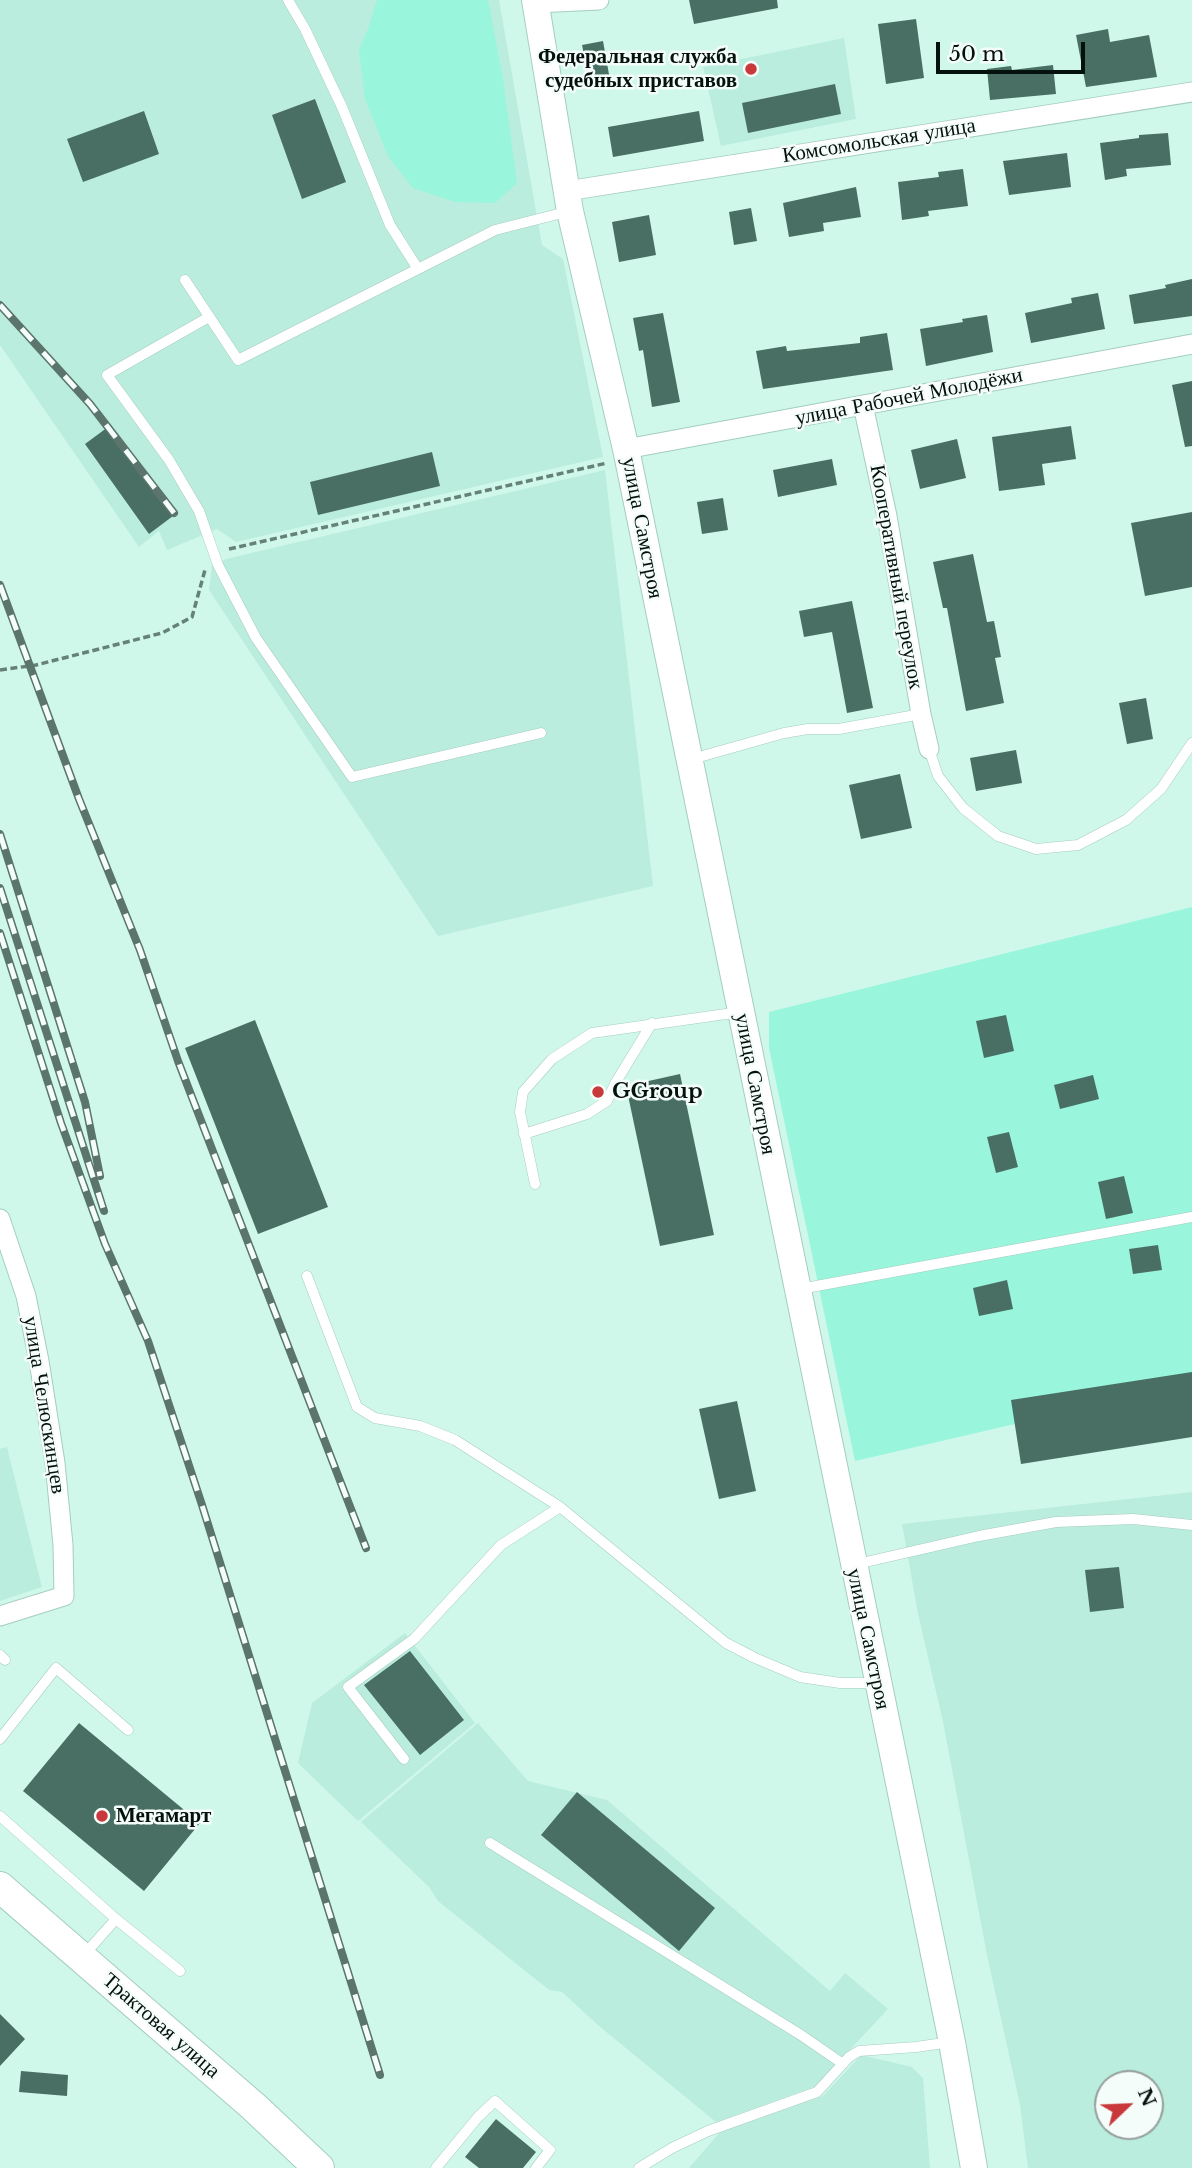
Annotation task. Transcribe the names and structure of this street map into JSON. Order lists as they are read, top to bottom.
{
  "streets": {
    "main road": ["Трактовая улица"],
    "street": [
      "Комсомольская улица",
      "улица Рабочей Молодёжи",
      "улица Самстроя",
      "Кооперативный переулок",
      "улица Челюскинцев"
    ]
  },
  "crossings": [
    ["Комсомольская улица", "улица Самстроя"],
    ["улица Рабочей Молодёжи", "улица Самстроя"],
    ["улица Рабочей Молодёжи", "Кооперативный переулок"]
  ],
  "places": ["Федеральная служба судебных приставов", "GGroup", "Мегамарт"],
  "scale_bar": "50 m",
  "north": "top right"
}
